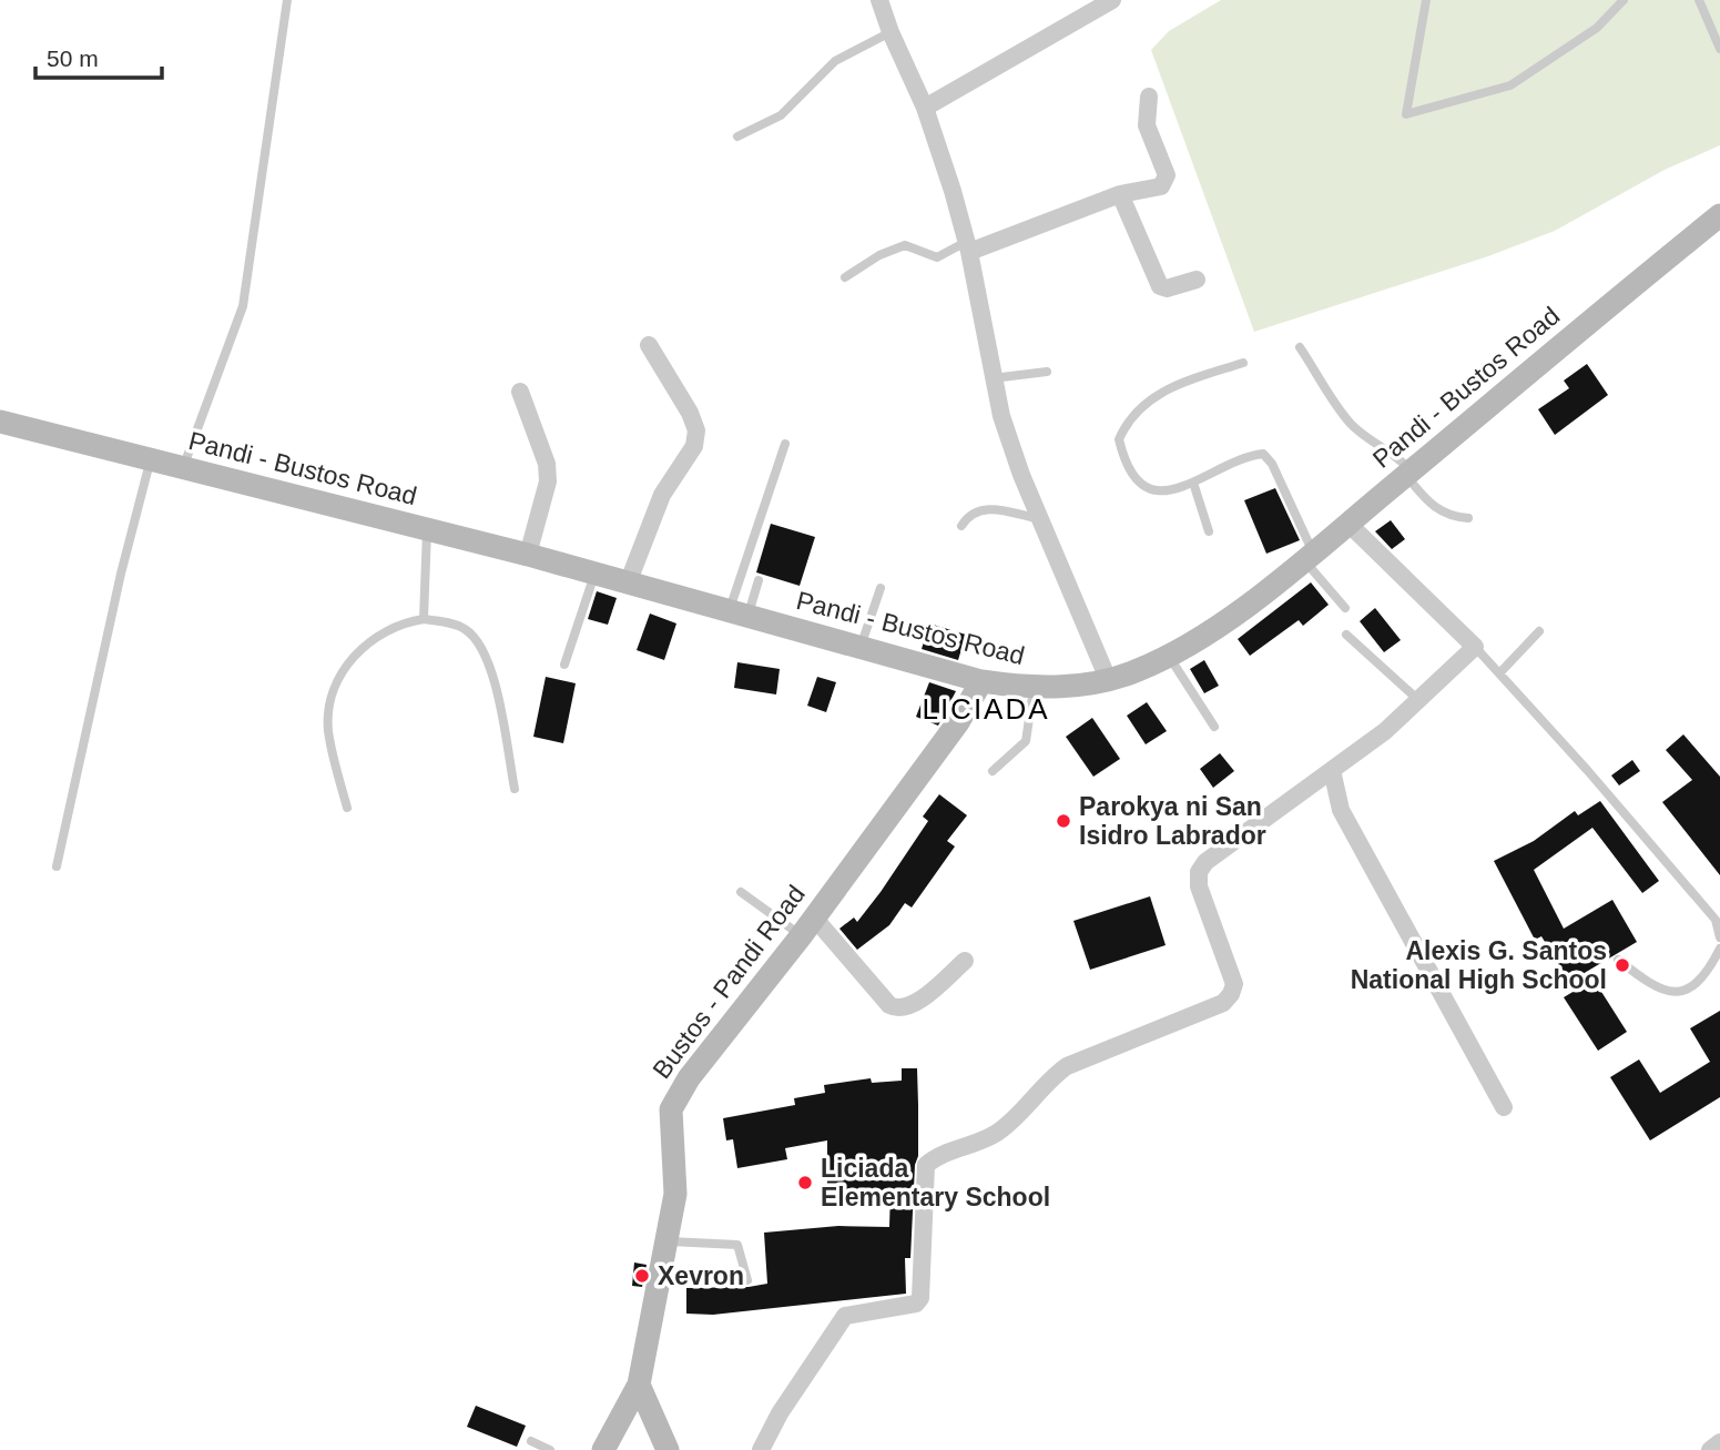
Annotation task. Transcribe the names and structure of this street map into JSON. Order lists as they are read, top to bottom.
{
  "streets": {
    "main road": ["Pandi - Bustos Road", "Bustos - Pandi Road"]
  },
  "crossings": [
    ["Pandi - Bustos Road", "Bustos - Pandi Road"]
  ],
  "districts": ["LICIADA"],
  "places": [
    "Parokya ni San Isidro Labrador",
    "Alexis G. Santos National High School",
    "Liciada Elementary School",
    "Xevron"
  ],
  "scale_bar": "50 m"
}
